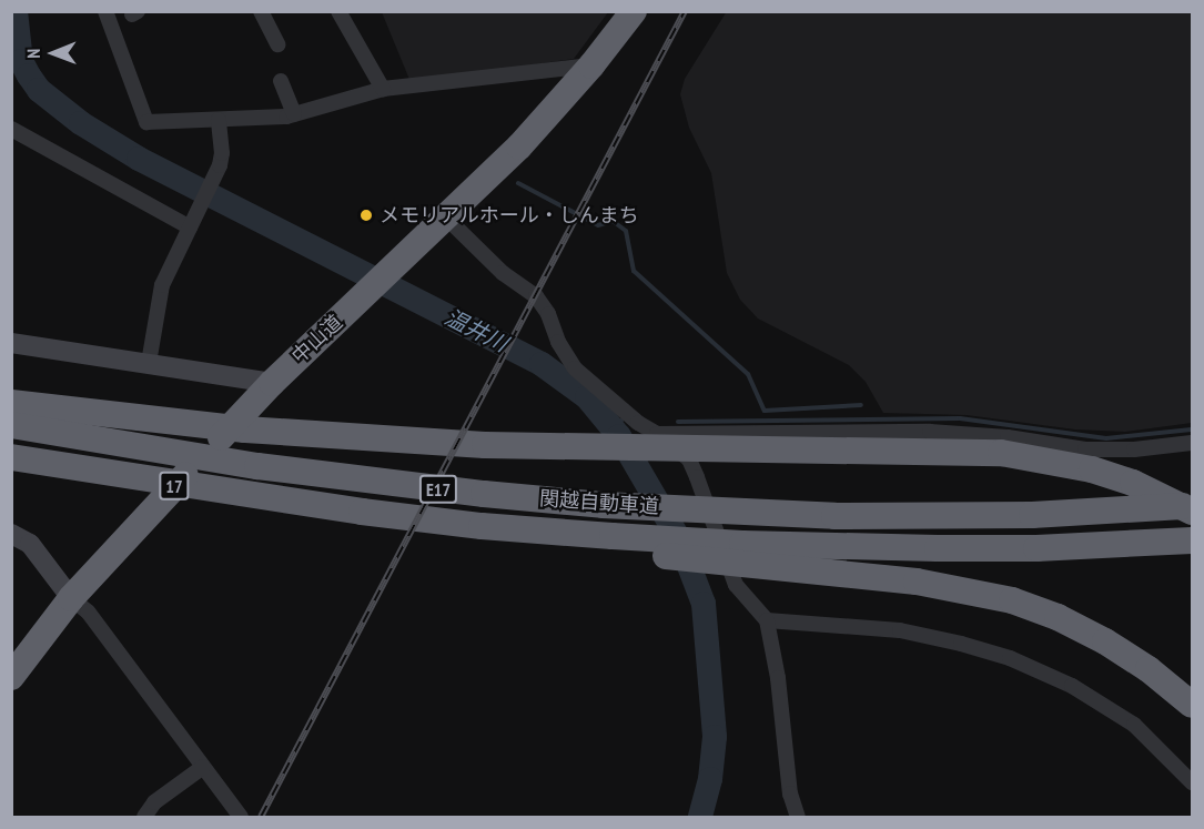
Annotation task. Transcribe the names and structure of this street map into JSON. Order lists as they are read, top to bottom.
{
  "streets": {
    "highway": [
      "中山道",
      "17",
      "E17",
      "関越自動車道"
    ]
  },
  "water": ["温井川"],
  "places": ["メモリアルホール・しんまち"],
  "north": "left"
}
